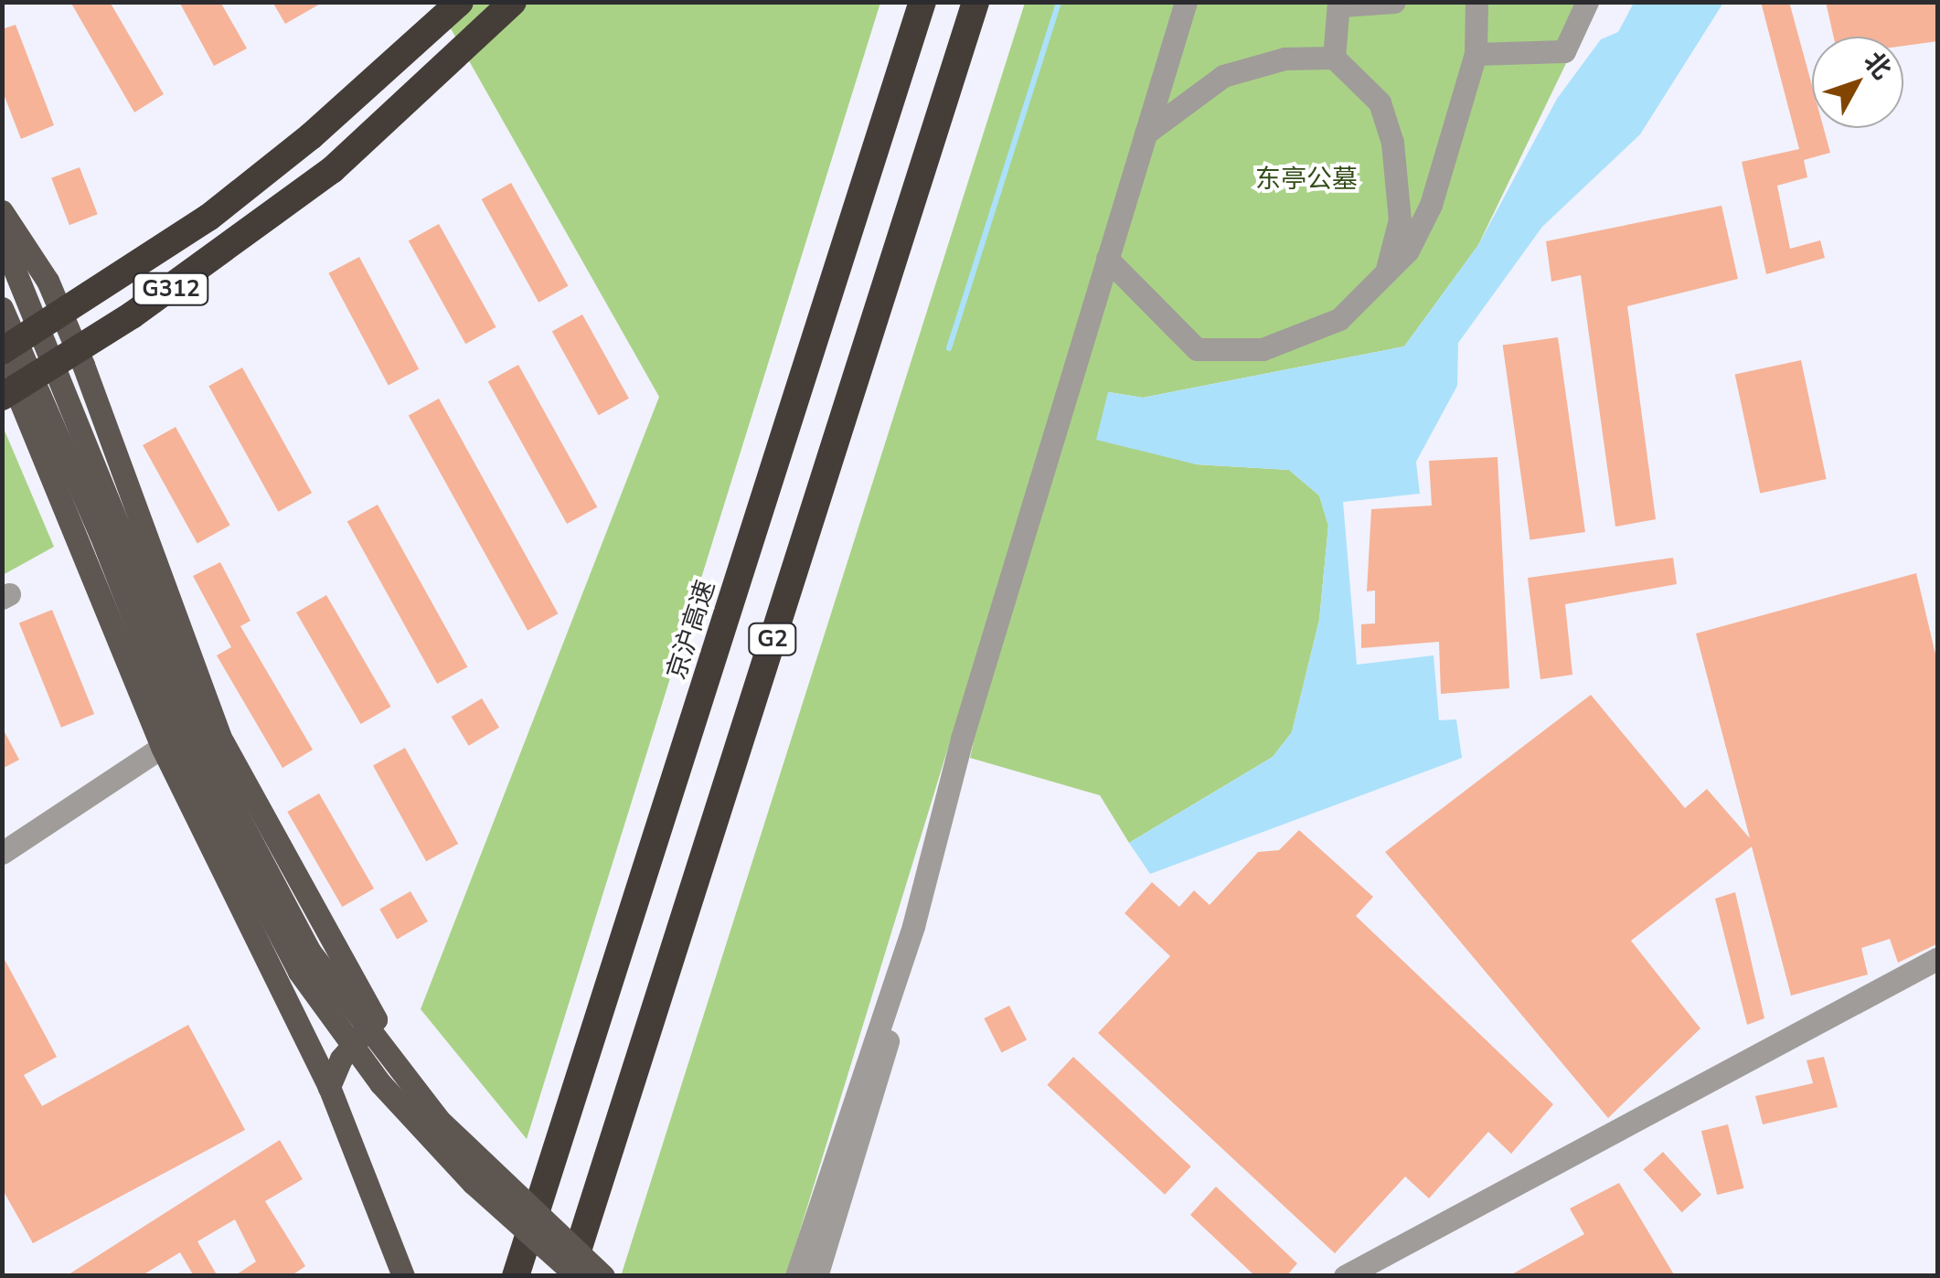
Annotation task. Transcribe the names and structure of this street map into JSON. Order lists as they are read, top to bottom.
{
  "streets": {
    "highway": ["G312", "京沪高速", "G2"]
  },
  "parks": ["东亭公墓"],
  "north": "top right"
}
